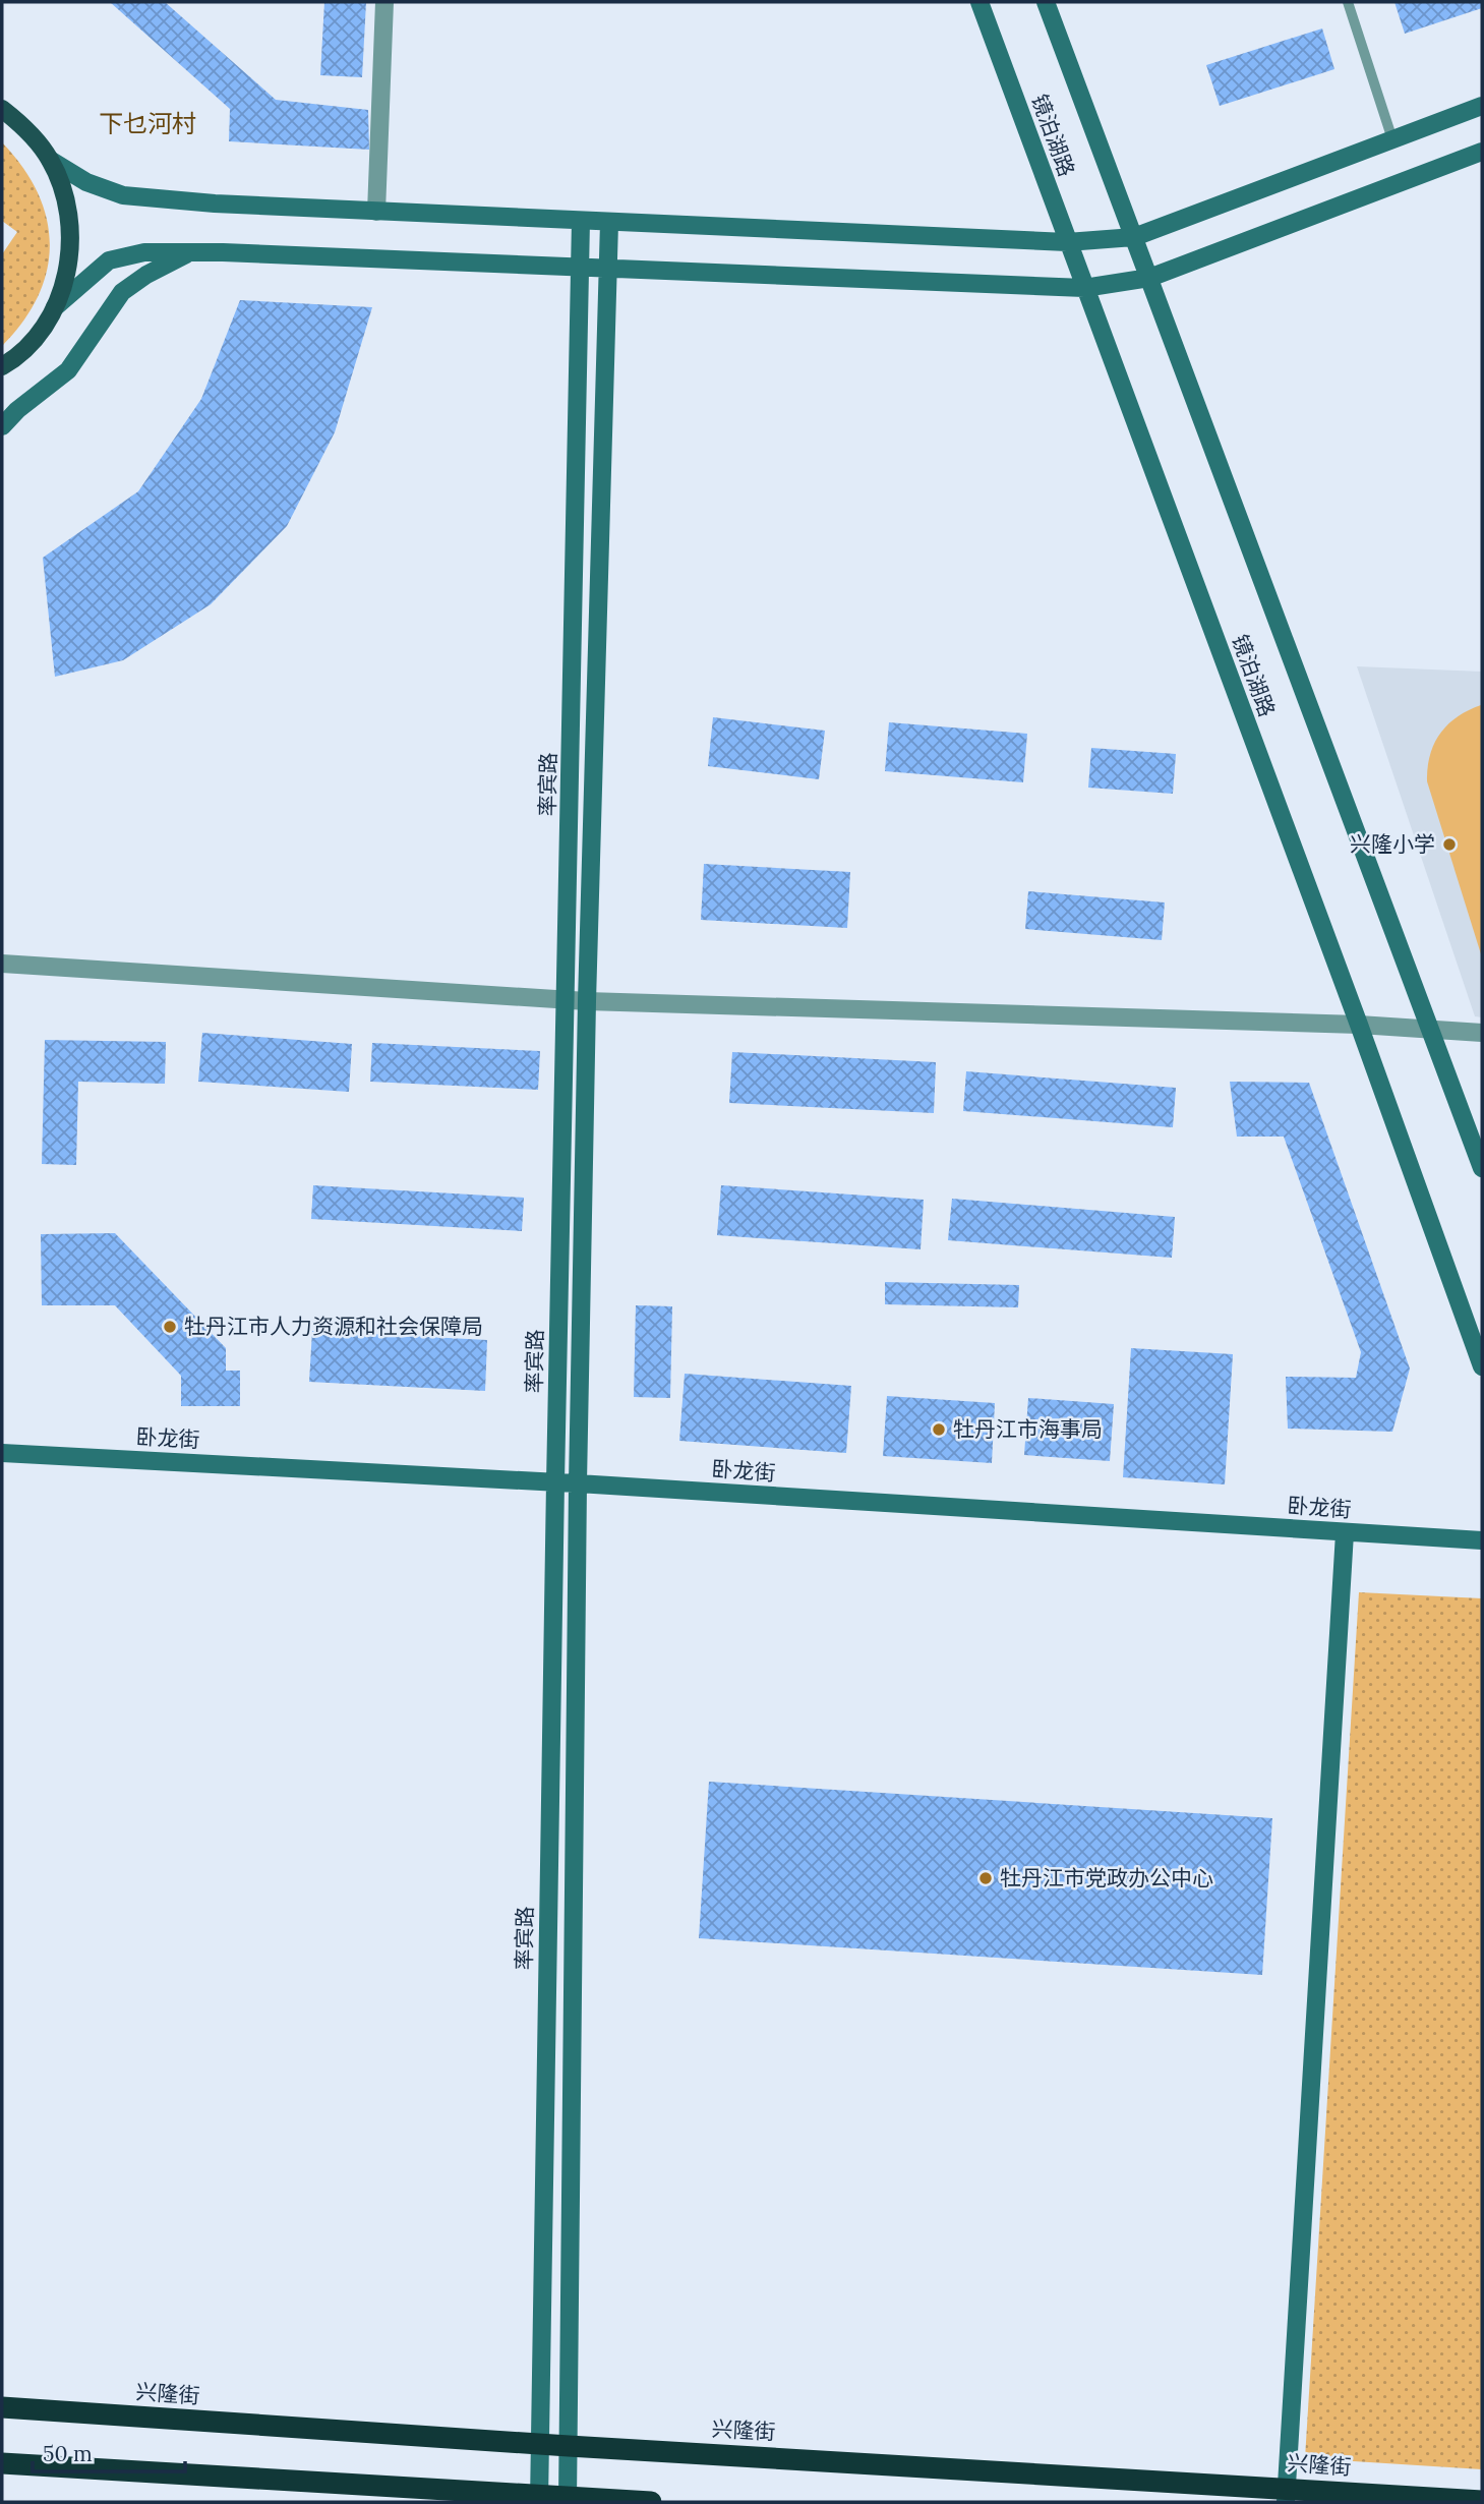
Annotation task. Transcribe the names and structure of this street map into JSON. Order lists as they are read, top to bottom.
{
  "streets": {
    "highway": ["兴隆街"],
    "street": ["镜泊湖路", "率宾路", "卧龙街"]
  },
  "crossings": [
    ["率宾路", "卧龙街"],
    ["率宾路", "兴隆街"]
  ],
  "districts": ["下乜河村"],
  "places": [
    "兴隆小学",
    "牡丹江市人力资源和社会保障局",
    "牡丹江市海事局",
    "牡丹江市党政办公中心"
  ],
  "scale_bar": "50 m"
}
